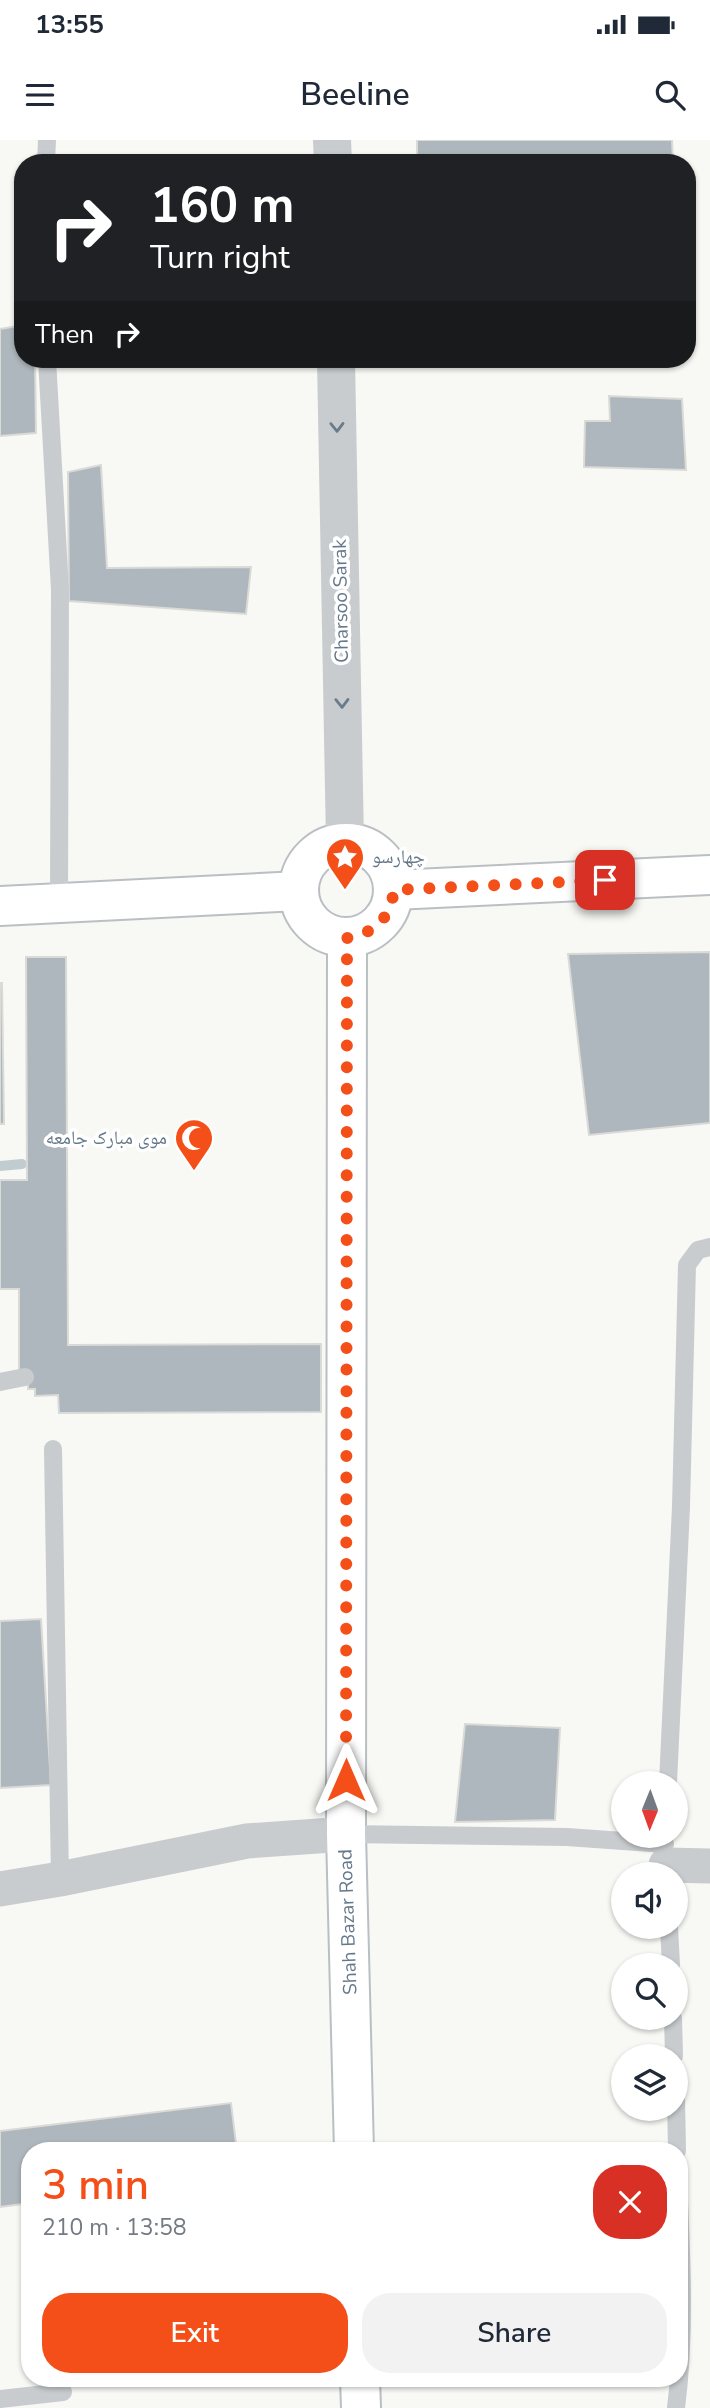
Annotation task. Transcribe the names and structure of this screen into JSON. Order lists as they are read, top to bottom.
{
  "streets": {
    "main road": ["Shah Bazar Road"],
    "street": ["Charsoo Sarak"]
  },
  "crossings": [
    ["Charsoo Sarak", "Shah Bazar Road"]
  ],
  "one_way": ["Charsoo Sarak"],
  "places": {
    "place": ["چهارسو"],
    "mosque": ["موی مبارک جامعه"]
  },
  "north": "bottom",
  "page": {
    "status": "13:55",
    "header": "Beeline",
    "turn": ["160 m", "Turn right"],
    "then": "Then",
    "heading": ["3 min", "210 m · 13:58"],
    "buttons": ["Exit", "Share"]
  }
}
